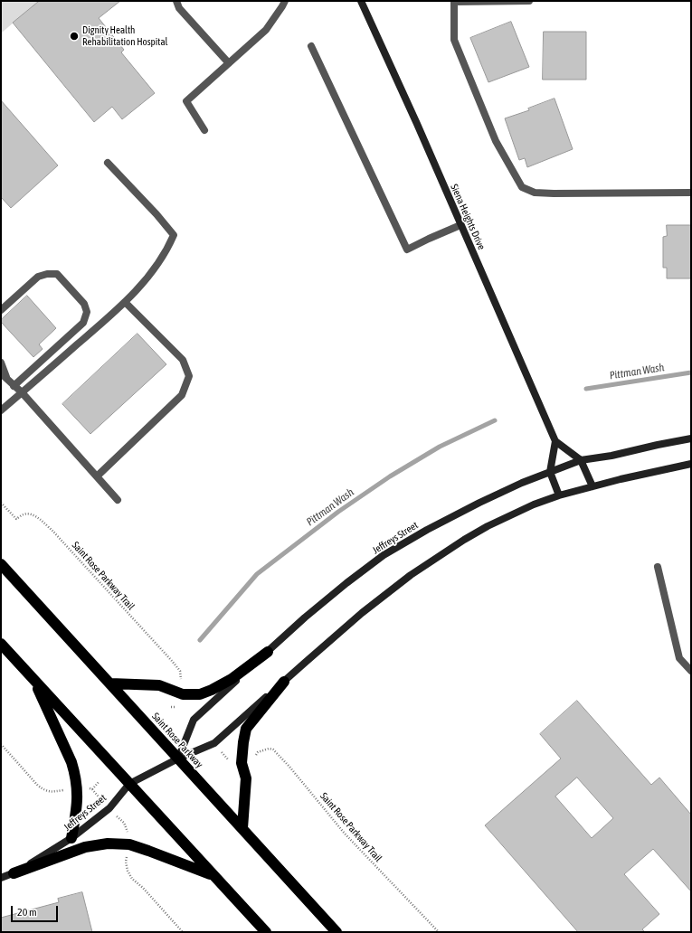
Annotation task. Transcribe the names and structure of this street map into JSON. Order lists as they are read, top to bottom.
{
  "streets": {
    "highway": ["Saint Rose Parkway"],
    "street": ["Siena Heights Drive", "Jeffreys Street"],
    "path": ["Saint Rose Parkway Trail"]
  },
  "crossings": [
    ["Siena Heights Drive", "Jeffreys Street"],
    ["Jeffreys Street", "Saint Rose Parkway"]
  ],
  "water": ["Pittman Wash"],
  "places": ["Dignity Health Rehabilitation Hospital"],
  "scale_bar": "20 m"
}
